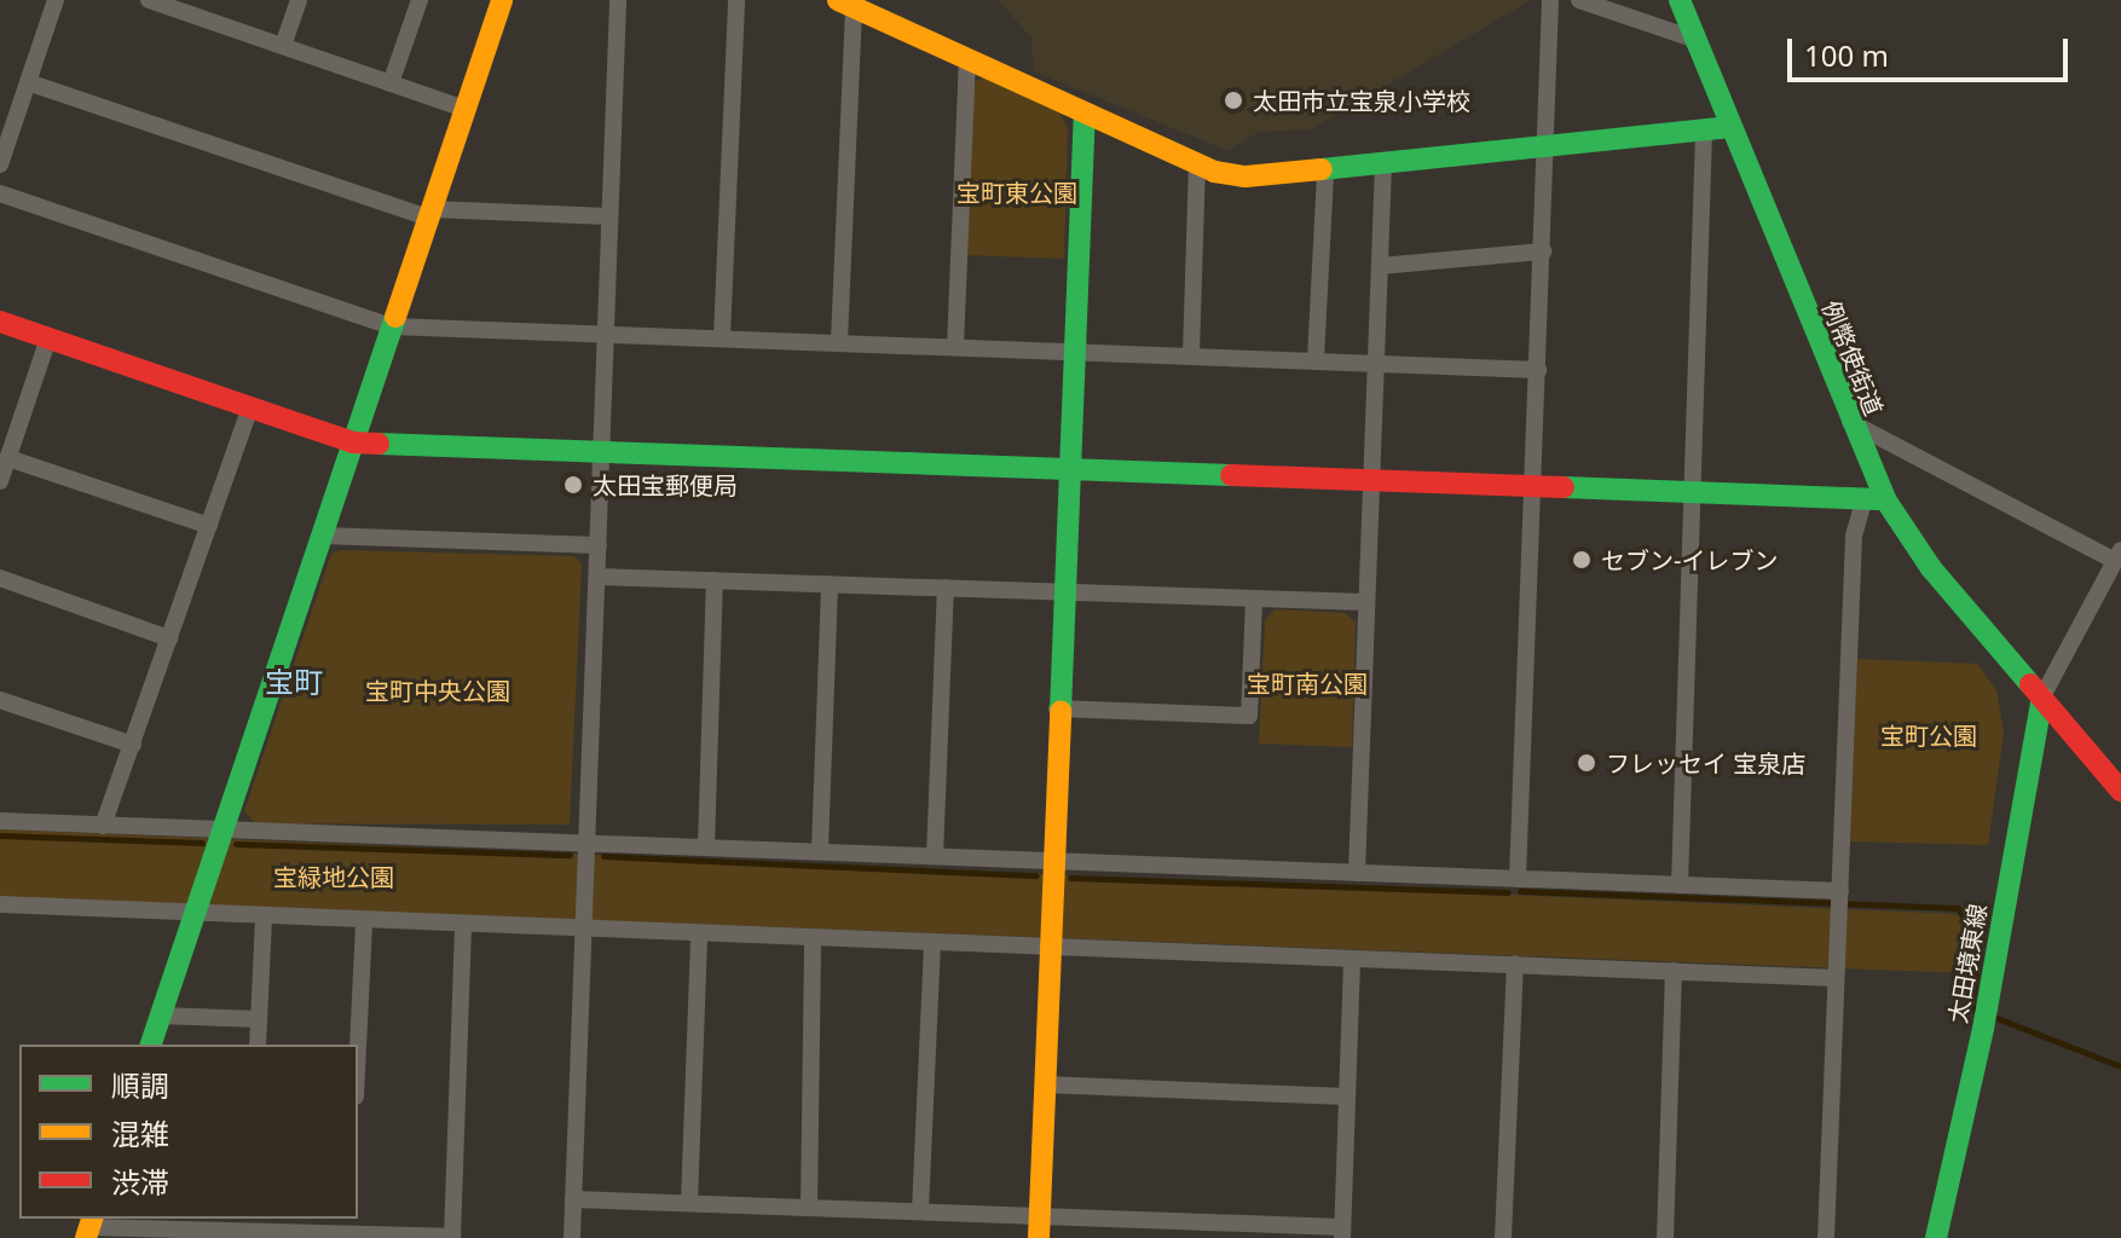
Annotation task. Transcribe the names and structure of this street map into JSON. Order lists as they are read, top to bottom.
{
  "streets": {
    "street": ["例幣使街道", "太田境東線"]
  },
  "crossings": [
    ["例幣使街道", "太田境東線"]
  ],
  "districts": ["宝町"],
  "parks": [
    "宝町東公園",
    "宝町南公園",
    "宝町中央公園",
    "宝町公園",
    "宝緑地公園"
  ],
  "places": [
    "太田市立宝泉小学校",
    "太田宝郵便局",
    "セブン-イレブン",
    "フレッセイ 宝泉店"
  ],
  "legend": ["順調", "混雑", "渋滞"],
  "scale_bar": "100 m"
}
